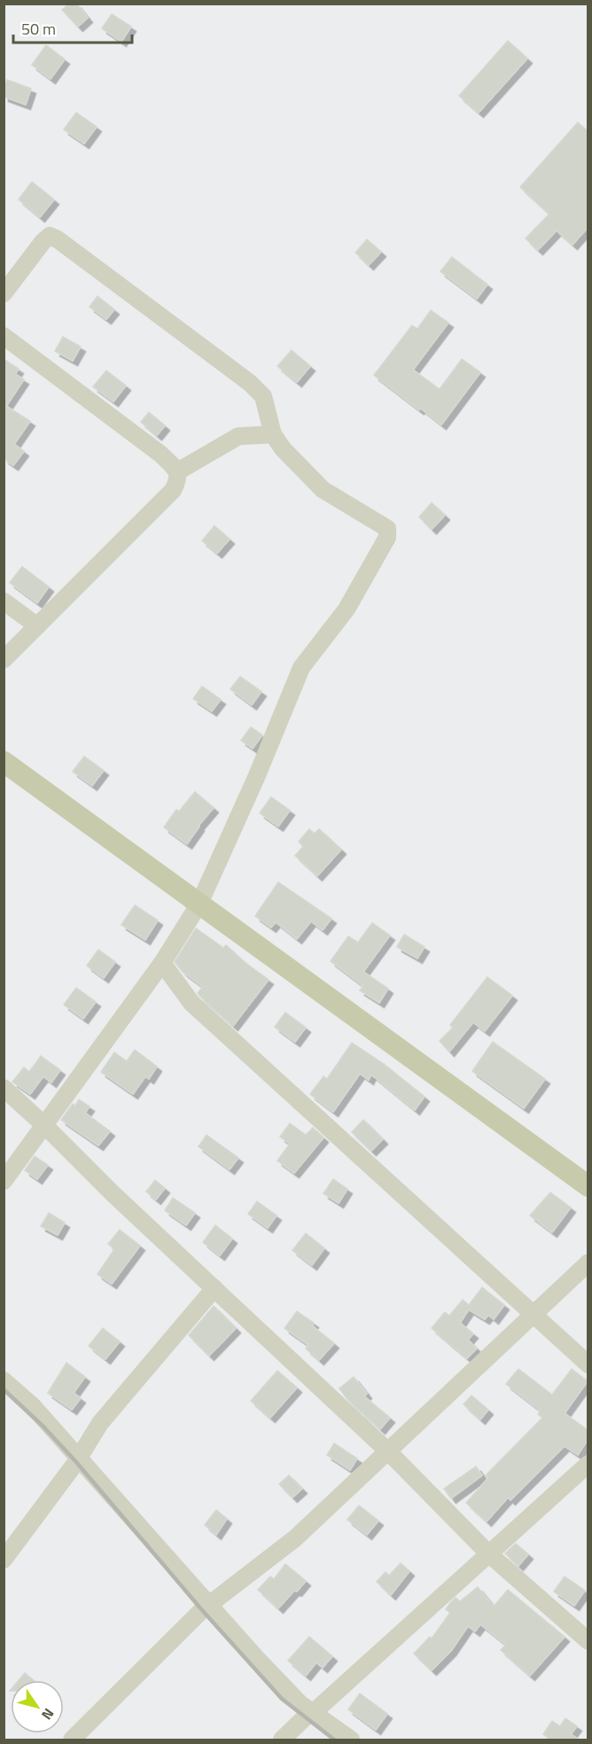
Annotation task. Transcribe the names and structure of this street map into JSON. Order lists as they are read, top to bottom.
{
  "scale_bar": "50 m",
  "north": "bottom right"
}
